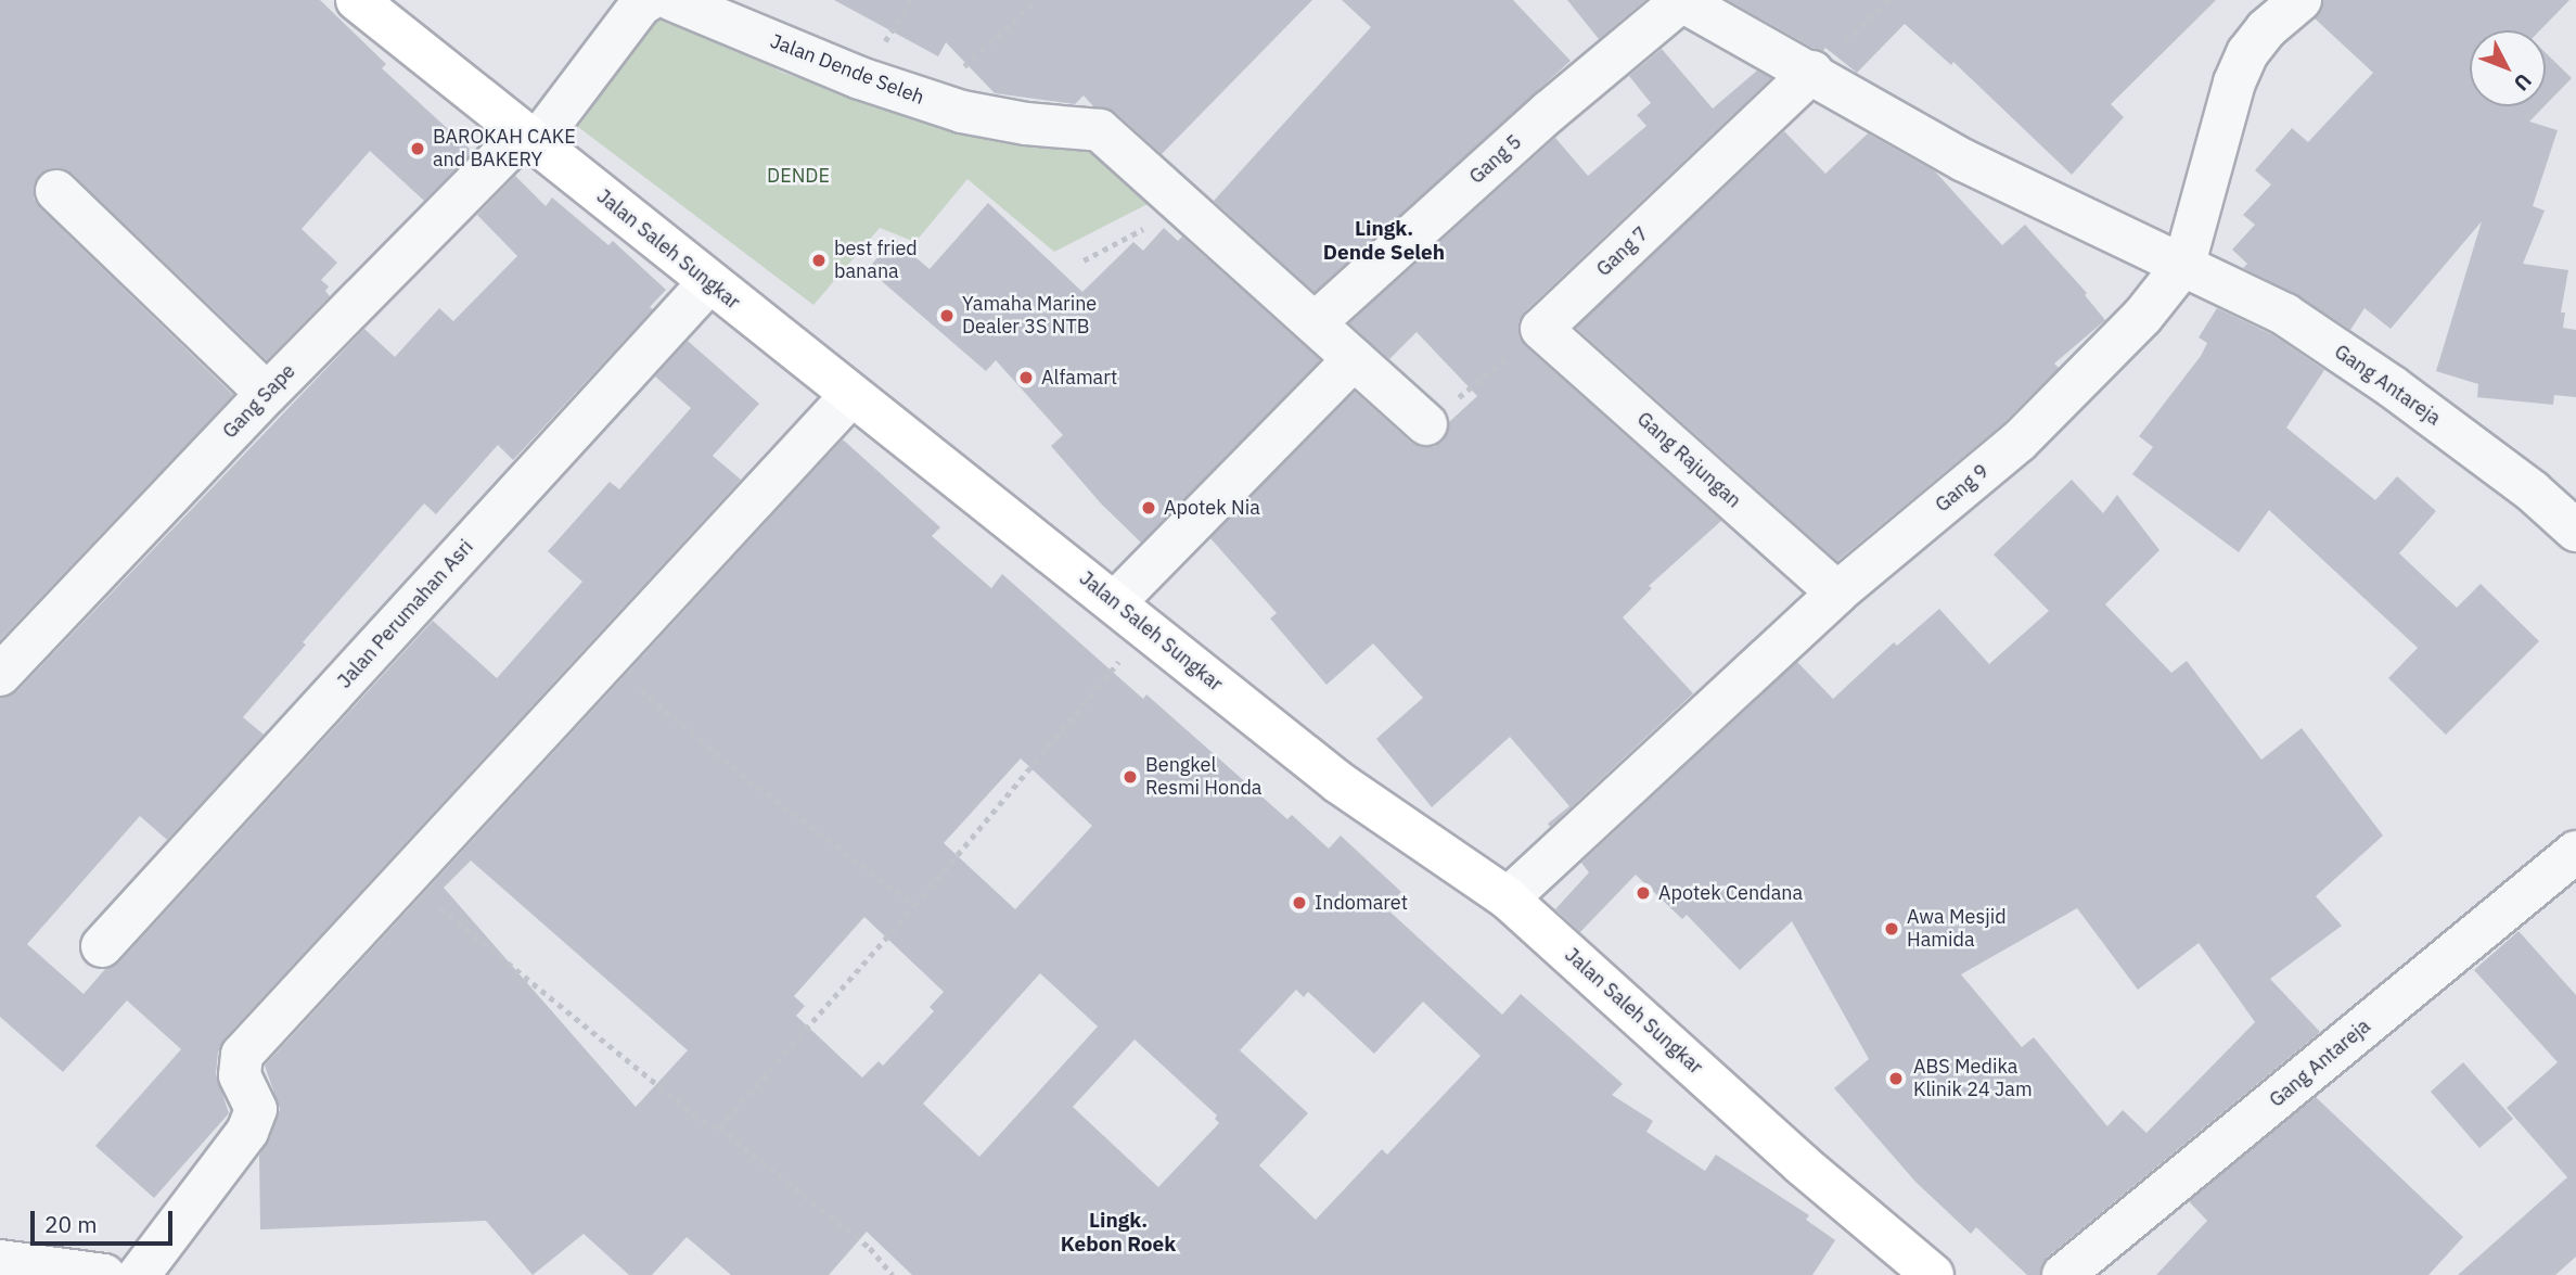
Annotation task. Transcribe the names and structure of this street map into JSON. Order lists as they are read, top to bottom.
{
  "streets": {
    "highway": ["Jalan Saleh Sungkar"],
    "street": [
      "Jalan Dende Seleh",
      "Gang 5",
      "Gang 7",
      "Gang Antareja",
      "Gang Sape",
      "Gang Rajungan",
      "Gang 9",
      "Jalan Perumahan Asri"
    ]
  },
  "crossings": [
    ["Jalan Dende Seleh", "Gang 5"],
    ["Gang 5", "Gang Antareja"],
    ["Jalan Saleh Sungkar", "Gang Sape"],
    ["Jalan Saleh Sungkar", "Gang 9"],
    ["Jalan Saleh Sungkar", "Jalan Perumahan Asri"],
    ["Gang 7", "Gang Antareja"],
    ["Gang 7", "Gang Rajungan"],
    ["Gang Antareja", "Gang 9"],
    ["Gang Rajungan", "Gang 9"]
  ],
  "districts": ["Lingk. Dende Seleh", "Lingk. Kebon Roek"],
  "parks": ["DENDE"],
  "places": [
    "BAROKAH CAKE and BAKERY",
    "best fried banana",
    "Yamaha Marine Dealer 3S NTB",
    "Alfamart",
    "Apotek Nia",
    "Bengkel Resmi Honda",
    "Apotek Cendana",
    "Indomaret",
    "Awa Mesjid Hamida",
    "ABS Medika Klinik 24 Jam"
  ],
  "scale_bar": "20 m",
  "north": "bottom right"
}
